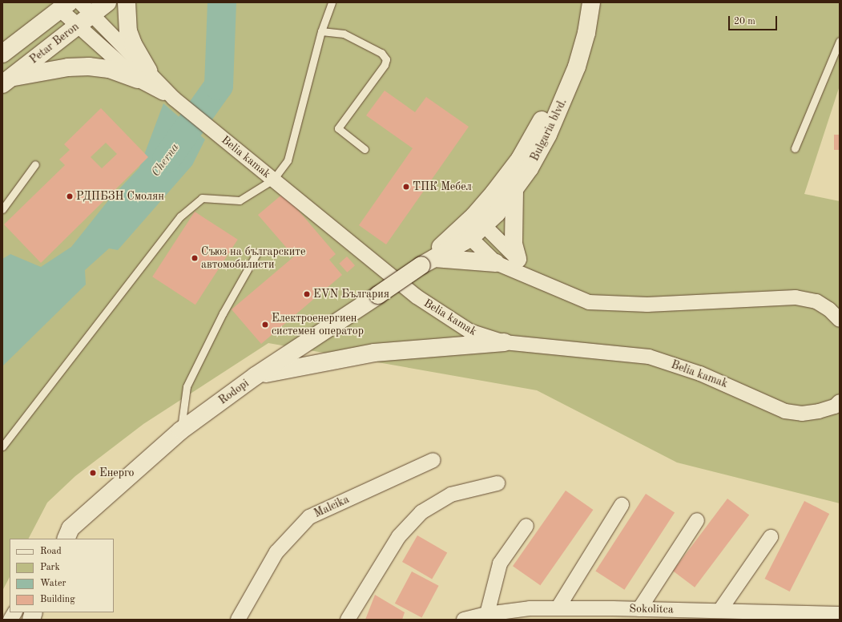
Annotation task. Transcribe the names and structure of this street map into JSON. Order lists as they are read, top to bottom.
{
  "streets": {
    "street": [
      "Petar Beron",
      "Bulgaria blvd.",
      "Belia kamak",
      "Rodopi",
      "Malcika",
      "Sokolitca"
    ]
  },
  "crossings": [
    ["Petar Beron", "Belia kamak"],
    ["Bulgaria blvd.", "Rodopi"]
  ],
  "water": ["Cherna"],
  "places": [
    "ТПК Мебел",
    "РДПБЗН Смолян",
    "Съюз на българските автомобилисти",
    "EVN България",
    "Електроенергиен системен оператор",
    "Енерго"
  ],
  "legend": [
    "Road",
    "Park",
    "Water",
    "Building"
  ],
  "scale_bar": "20 m"
}
